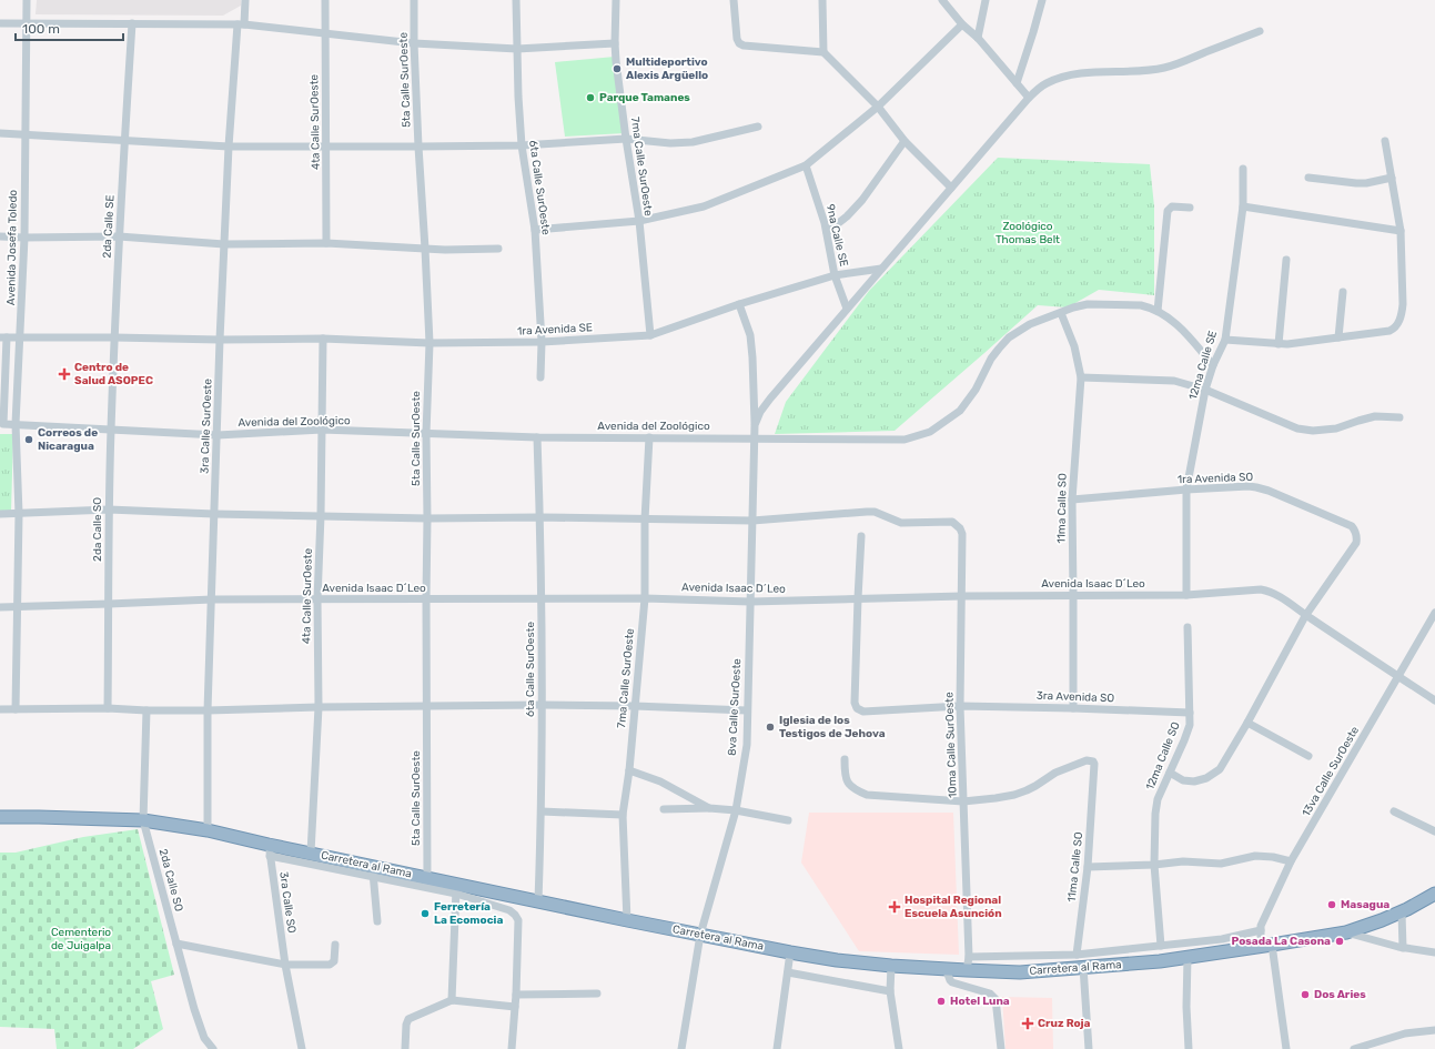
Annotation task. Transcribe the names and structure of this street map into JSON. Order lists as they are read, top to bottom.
{
  "streets": {
    "highway": ["Carretera al Rama"],
    "street": [
      "5ta Calle SurOeste",
      "4ta Calle SurOeste",
      "7ma Calle SurOeste",
      "6ta Calle SurOeste",
      "2da Calle SE",
      "9na Calle SE",
      "Avenida Josefa Toledo",
      "1ra Avenida SE",
      "12ma Calle SE",
      "Avenida del Zoológico",
      "3ra Calle SurOeste",
      "1ra Avenida SO",
      "11ma Calle SO",
      "2da Calle SO",
      "Avenida Isaac D´Leo",
      "3ra Avenida SO",
      "8va Calle SurOeste",
      "10ma Calle SurOeste",
      "12ma Calle SO",
      "13va Calle SurOeste",
      "3ra Calle SO"
    ]
  },
  "crossings": [
    ["5ta Calle SurOeste", "1ra Avenida SE"],
    ["5ta Calle SurOeste", "Avenida del Zoológico"],
    ["5ta Calle SurOeste", "Avenida Isaac D´Leo"],
    ["5ta Calle SurOeste", "Carretera al Rama"],
    ["4ta Calle SurOeste", "1ra Avenida SE"],
    ["4ta Calle SurOeste", "Avenida del Zoológico"],
    ["4ta Calle SurOeste", "Avenida Isaac D´Leo"],
    ["4ta Calle SurOeste", "Carretera al Rama"],
    ["7ma Calle SurOeste", "1ra Avenida SE"],
    ["7ma Calle SurOeste", "Avenida del Zoológico"],
    ["7ma Calle SurOeste", "Avenida Isaac D´Leo"],
    ["7ma Calle SurOeste", "Carretera al Rama"],
    ["6ta Calle SurOeste", "1ra Avenida SE"],
    ["6ta Calle SurOeste", "Avenida del Zoológico"],
    ["6ta Calle SurOeste", "Avenida Isaac D´Leo"],
    ["6ta Calle SurOeste", "Carretera al Rama"],
    ["2da Calle SE", "1ra Avenida SE"],
    ["2da Calle SE", "Avenida del Zoológico"],
    ["2da Calle SE", "2da Calle SO"],
    ["9na Calle SE", "1ra Avenida SE"],
    ["Avenida Josefa Toledo", "1ra Avenida SE"],
    ["Avenida Josefa Toledo", "Avenida del Zoológico"],
    ["Avenida Josefa Toledo", "Avenida Isaac D´Leo"],
    ["1ra Avenida SE", "3ra Calle SurOeste"],
    ["1ra Avenida SE", "8va Calle SurOeste"],
    ["12ma Calle SE", "Avenida del Zoológico"],
    ["12ma Calle SE", "1ra Avenida SO"],
    ["12ma Calle SE", "Avenida Isaac D´Leo"],
    ["Avenida del Zoológico", "3ra Calle SurOeste"],
    ["Avenida del Zoológico", "11ma Calle SO"],
    ["Avenida del Zoológico", "2da Calle SO"],
    ["Avenida del Zoológico", "8va Calle SurOeste"],
    ["3ra Calle SurOeste", "Avenida Isaac D´Leo"],
    ["3ra Calle SurOeste", "Carretera al Rama"],
    ["1ra Avenida SO", "11ma Calle SO"],
    ["1ra Avenida SO", "Avenida Isaac D´Leo"],
    ["11ma Calle SO", "Avenida Isaac D´Leo"],
    ["11ma Calle SO", "3ra Avenida SO"],
    ["11ma Calle SO", "10ma Calle SurOeste"],
    ["2da Calle SO", "Avenida Isaac D´Leo"],
    ["2da Calle SO", "Carretera al Rama"],
    ["Avenida Isaac D´Leo", "3ra Avenida SO"],
    ["Avenida Isaac D´Leo", "8va Calle SurOeste"],
    ["Avenida Isaac D´Leo", "10ma Calle SurOeste"],
    ["Avenida Isaac D´Leo", "13va Calle SurOeste"],
    ["3ra Avenida SO", "10ma Calle SurOeste"],
    ["3ra Avenida SO", "12ma Calle SO"],
    ["8va Calle SurOeste", "10ma Calle SurOeste"],
    ["8va Calle SurOeste", "Carretera al Rama"],
    ["10ma Calle SurOeste", "Carretera al Rama"],
    ["13va Calle SurOeste", "Carretera al Rama"],
    ["Carretera al Rama", "3ra Calle SO"]
  ],
  "parks": ["Zoológico Thomas Belt", "Cementerio de Juigalpa"],
  "places": {
    "other": [
      "Multideportivo Alexis Argüello",
      "Parque Tamanes",
      "Correos de Nicaragua",
      "Iglesia de los Testigos de Jehova",
      "Masagua",
      "Ferretería La Ecomocia",
      "Posada La Casona",
      "Dos Aries",
      "Hotel Luna"
    ],
    "health": ["Centro de Salud ASOPEC", "Hospital Regional Escuela Asunción", "Cruz Roja"]
  },
  "scale_bar": "100 m"
}
